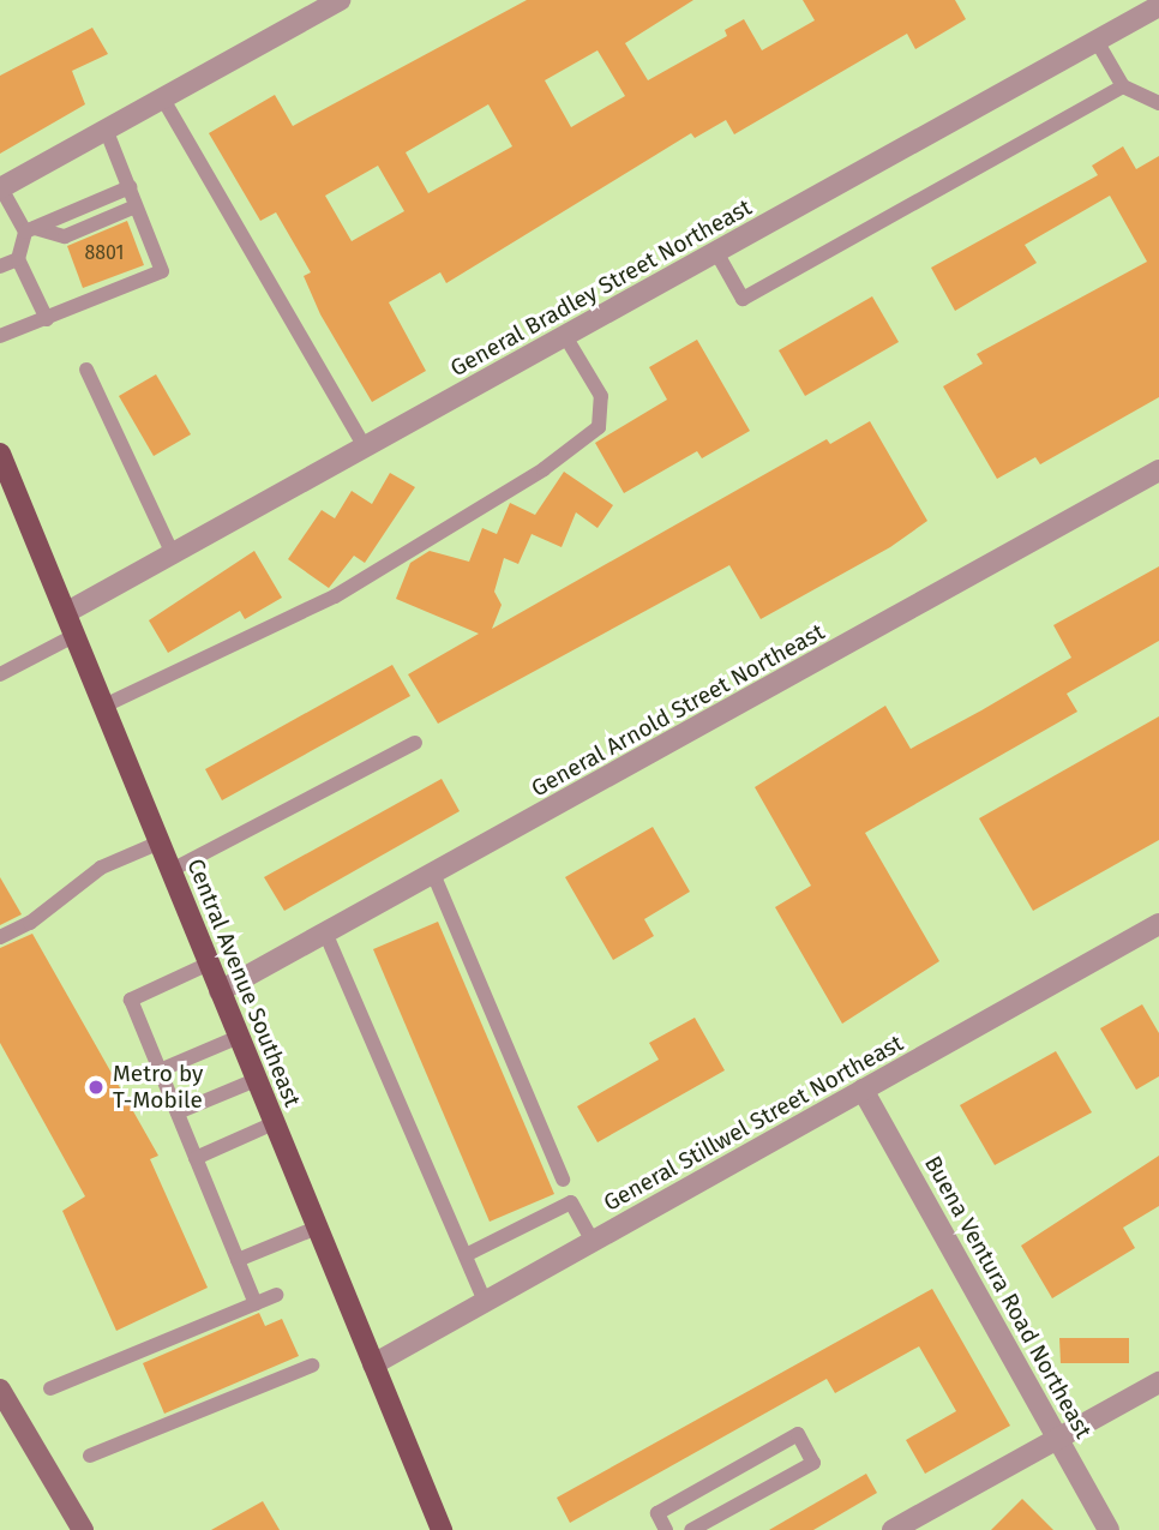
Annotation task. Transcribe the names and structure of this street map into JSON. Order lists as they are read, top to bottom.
{
  "streets": {
    "main road": ["Central Avenue Southeast"],
    "street": [
      "General Bradley Street Northeast",
      "General Arnold Street Northeast",
      "General Stillwel Street Northeast",
      "Buena Ventura Road Northeast"
    ]
  },
  "crossings": [
    ["General Bradley Street Northeast", "Central Avenue Southeast"],
    ["General Arnold Street Northeast", "Central Avenue Southeast"],
    ["Central Avenue Southeast", "General Stillwel Street Northeast"],
    ["General Stillwel Street Northeast", "Buena Ventura Road Northeast"]
  ],
  "places": ["Metro by T-Mobile"],
  "house_numbers": ["8801"]
}
